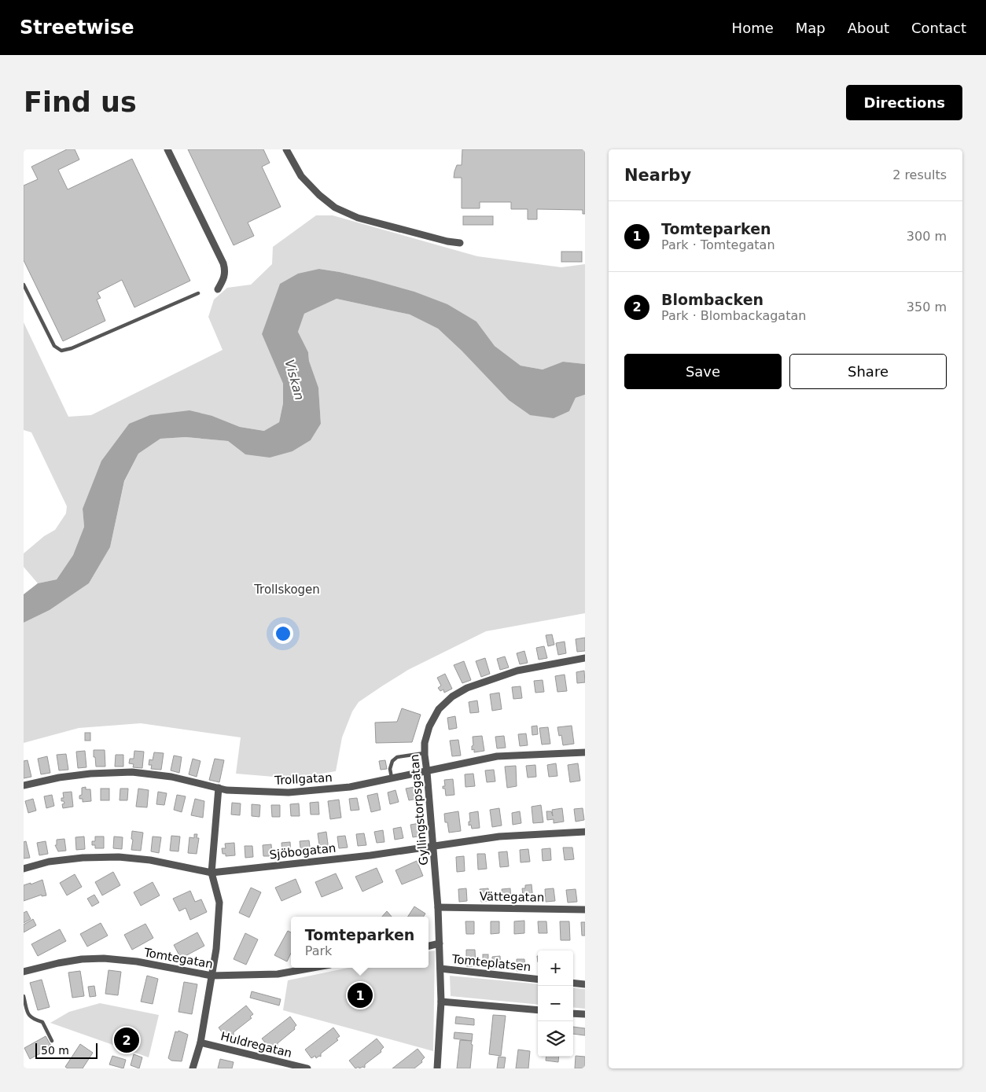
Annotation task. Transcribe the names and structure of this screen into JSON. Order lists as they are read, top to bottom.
{
  "streets": {
    "street": [
      "Trollgatan",
      "Gyllingstorpsgatan",
      "Sjöbogatan",
      "Vättegatan",
      "Tomtegatan",
      "Tomteplatsen",
      "Huldregatan"
    ]
  },
  "crossings": [
    ["Trollgatan", "Gyllingstorpsgatan"],
    ["Gyllingstorpsgatan", "Sjöbogatan"],
    ["Gyllingstorpsgatan", "Vättegatan"],
    ["Gyllingstorpsgatan", "Tomteplatsen"]
  ],
  "water": ["Viskan"],
  "parks": ["Trollskogen"],
  "scale_bar": "50 m",
  "page": {
    "header": "Streetwise",
    "nav": [
      "Home",
      "Map",
      "About",
      "Contact"
    ],
    "buttons": [
      "Directions",
      ["Save", "Share"]
    ],
    "title": "Find us",
    "heading": ["Nearby", "2 results"],
    "list": [
      {
        "mark": "1",
        "name": "Tomteparken",
        "note": "Park · Tomtegatan",
        "value": "300 m"
      },
      {
        "mark": "2",
        "name": "Blombacken",
        "note": "Park · Blombackagatan",
        "value": "350 m"
      }
    ],
    "popup": ["Tomteparken", "Park"],
    "map_buttons": ["+", "−"],
    "pins": ["1", "2"],
    "scale": "50 m"
  }
}
